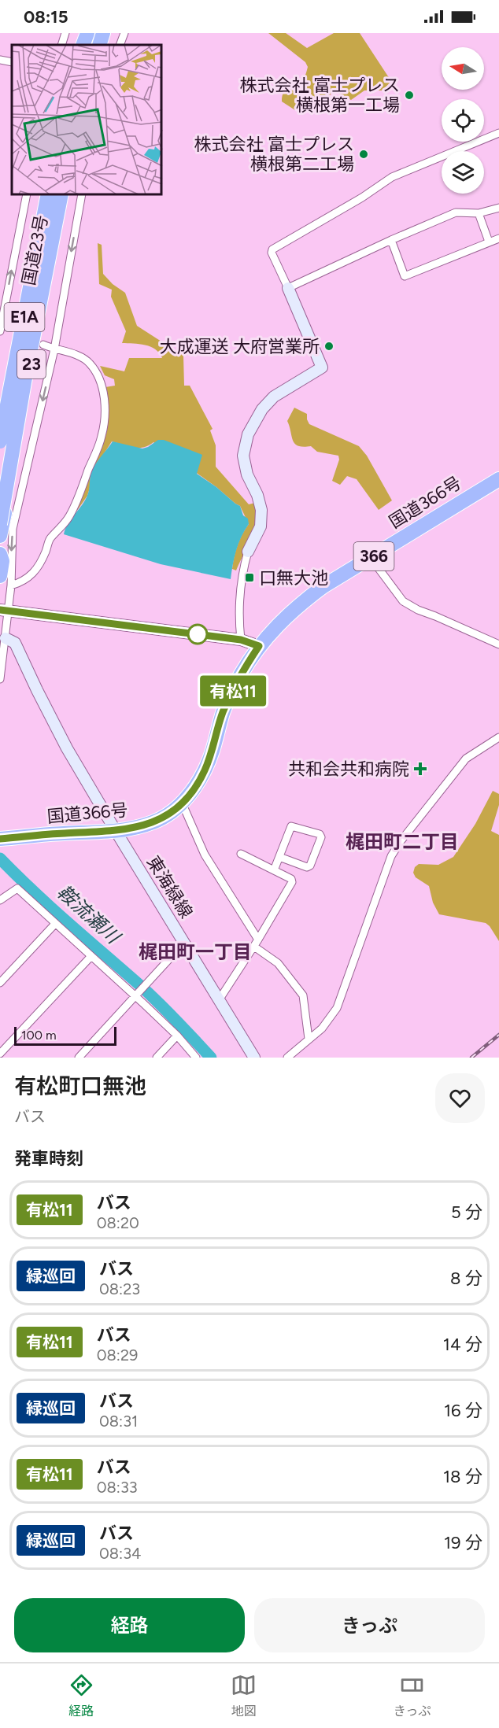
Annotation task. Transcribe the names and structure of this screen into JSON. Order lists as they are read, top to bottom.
{
  "streets": {
    "highway": [
      "国道23号",
      "E1A",
      "23",
      "国道366号",
      "366"
    ],
    "street": ["東海緑線"]
  },
  "crossings": [
    ["国道366号", "東海緑線"]
  ],
  "districts": ["梶田町二丁目", "梶田町一丁目"],
  "water": ["鞍流瀬川"],
  "places": {
    "other": ["株式会社 富士プレス 横根第一工場", "株式会社 富士プレス 横根第二工場", "大成運送 大府営業所"],
    "transit": ["口無大池"],
    "health": ["共和会共和病院"]
  },
  "lines": ["bus line 有松11"],
  "scale_bar": "100 m",
  "north": "left",
  "page": {
    "status": "08:15",
    "on_map": "有松11",
    "scale": "100 m",
    "heading": [
      ["有松町口無池", "バス"],
      "発車時刻"
    ],
    "list": [
      {
        "mark": "有松11",
        "name": "バス",
        "note": "08:20",
        "value": "5 分"
      },
      {
        "mark": "緑巡回",
        "name": "バス",
        "note": "08:23",
        "value": "8 分"
      },
      {
        "mark": "有松11",
        "name": "バス",
        "note": "08:29",
        "value": "14 分"
      },
      {
        "mark": "緑巡回",
        "name": "バス",
        "note": "08:31",
        "value": "16 分"
      },
      {
        "mark": "有松11",
        "name": "バス",
        "note": "08:33",
        "value": "18 分"
      },
      {
        "mark": "緑巡回",
        "name": "バス",
        "note": "08:34",
        "value": "19 分"
      }
    ],
    "buttons": ["経路", "きっぷ"],
    "tabs": ["経路", "地図", "きっぷ"]
  }
}
